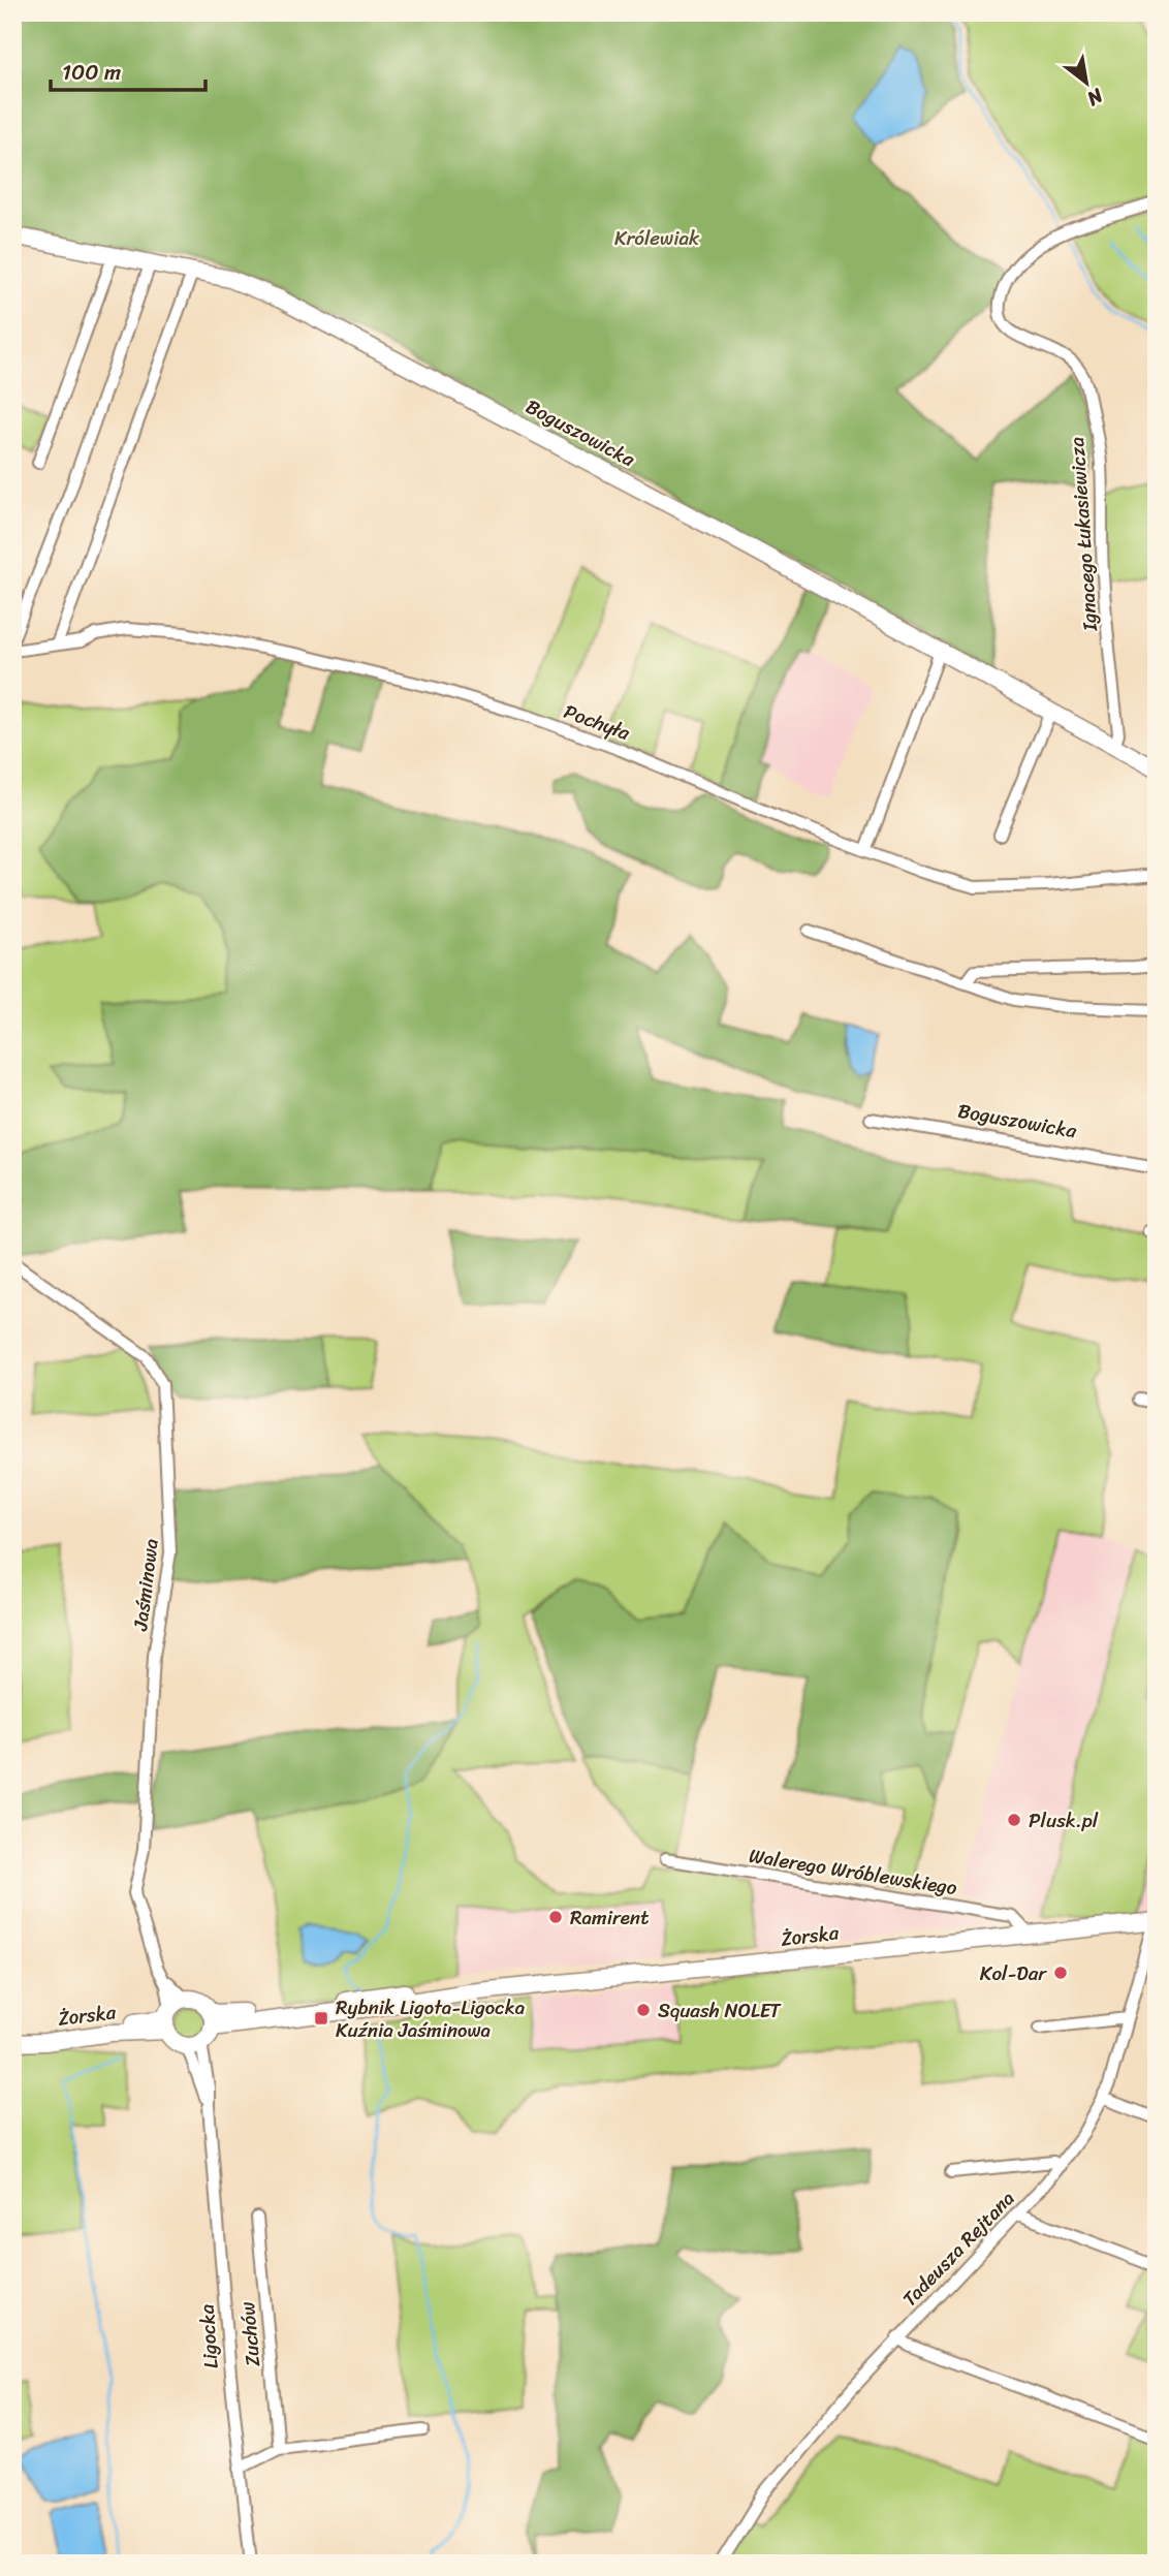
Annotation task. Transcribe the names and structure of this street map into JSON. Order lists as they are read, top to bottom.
{
  "streets": {
    "main road": ["Boguszowicka", "Żorska"],
    "street": [
      "Ignacego Łukasiewicza",
      "Pochyła",
      "Jaśminowa",
      "Walerego Wróblewskiego",
      "Tadeusza Rejtana",
      "Zuchów",
      "Ligocka"
    ]
  },
  "crossings": [
    ["Boguszowicka", "Ignacego Łukasiewicza"],
    ["Jaśminowa", "Żorska"],
    ["Jaśminowa", "Ligocka"],
    ["Walerego Wróblewskiego", "Żorska"],
    ["Żorska", "Tadeusza Rejtana"],
    ["Żorska", "Ligocka"]
  ],
  "parks": ["Królewiak"],
  "places": {
    "other": [
      "Plusk.pl",
      "Ramirent",
      "Kol-Dar",
      "Squash NOLET"
    ],
    "transit": ["Rybnik Ligota-Ligocka Kuźnia Jaśminowa"]
  },
  "scale_bar": "100 m",
  "north": "bottom right"
}
